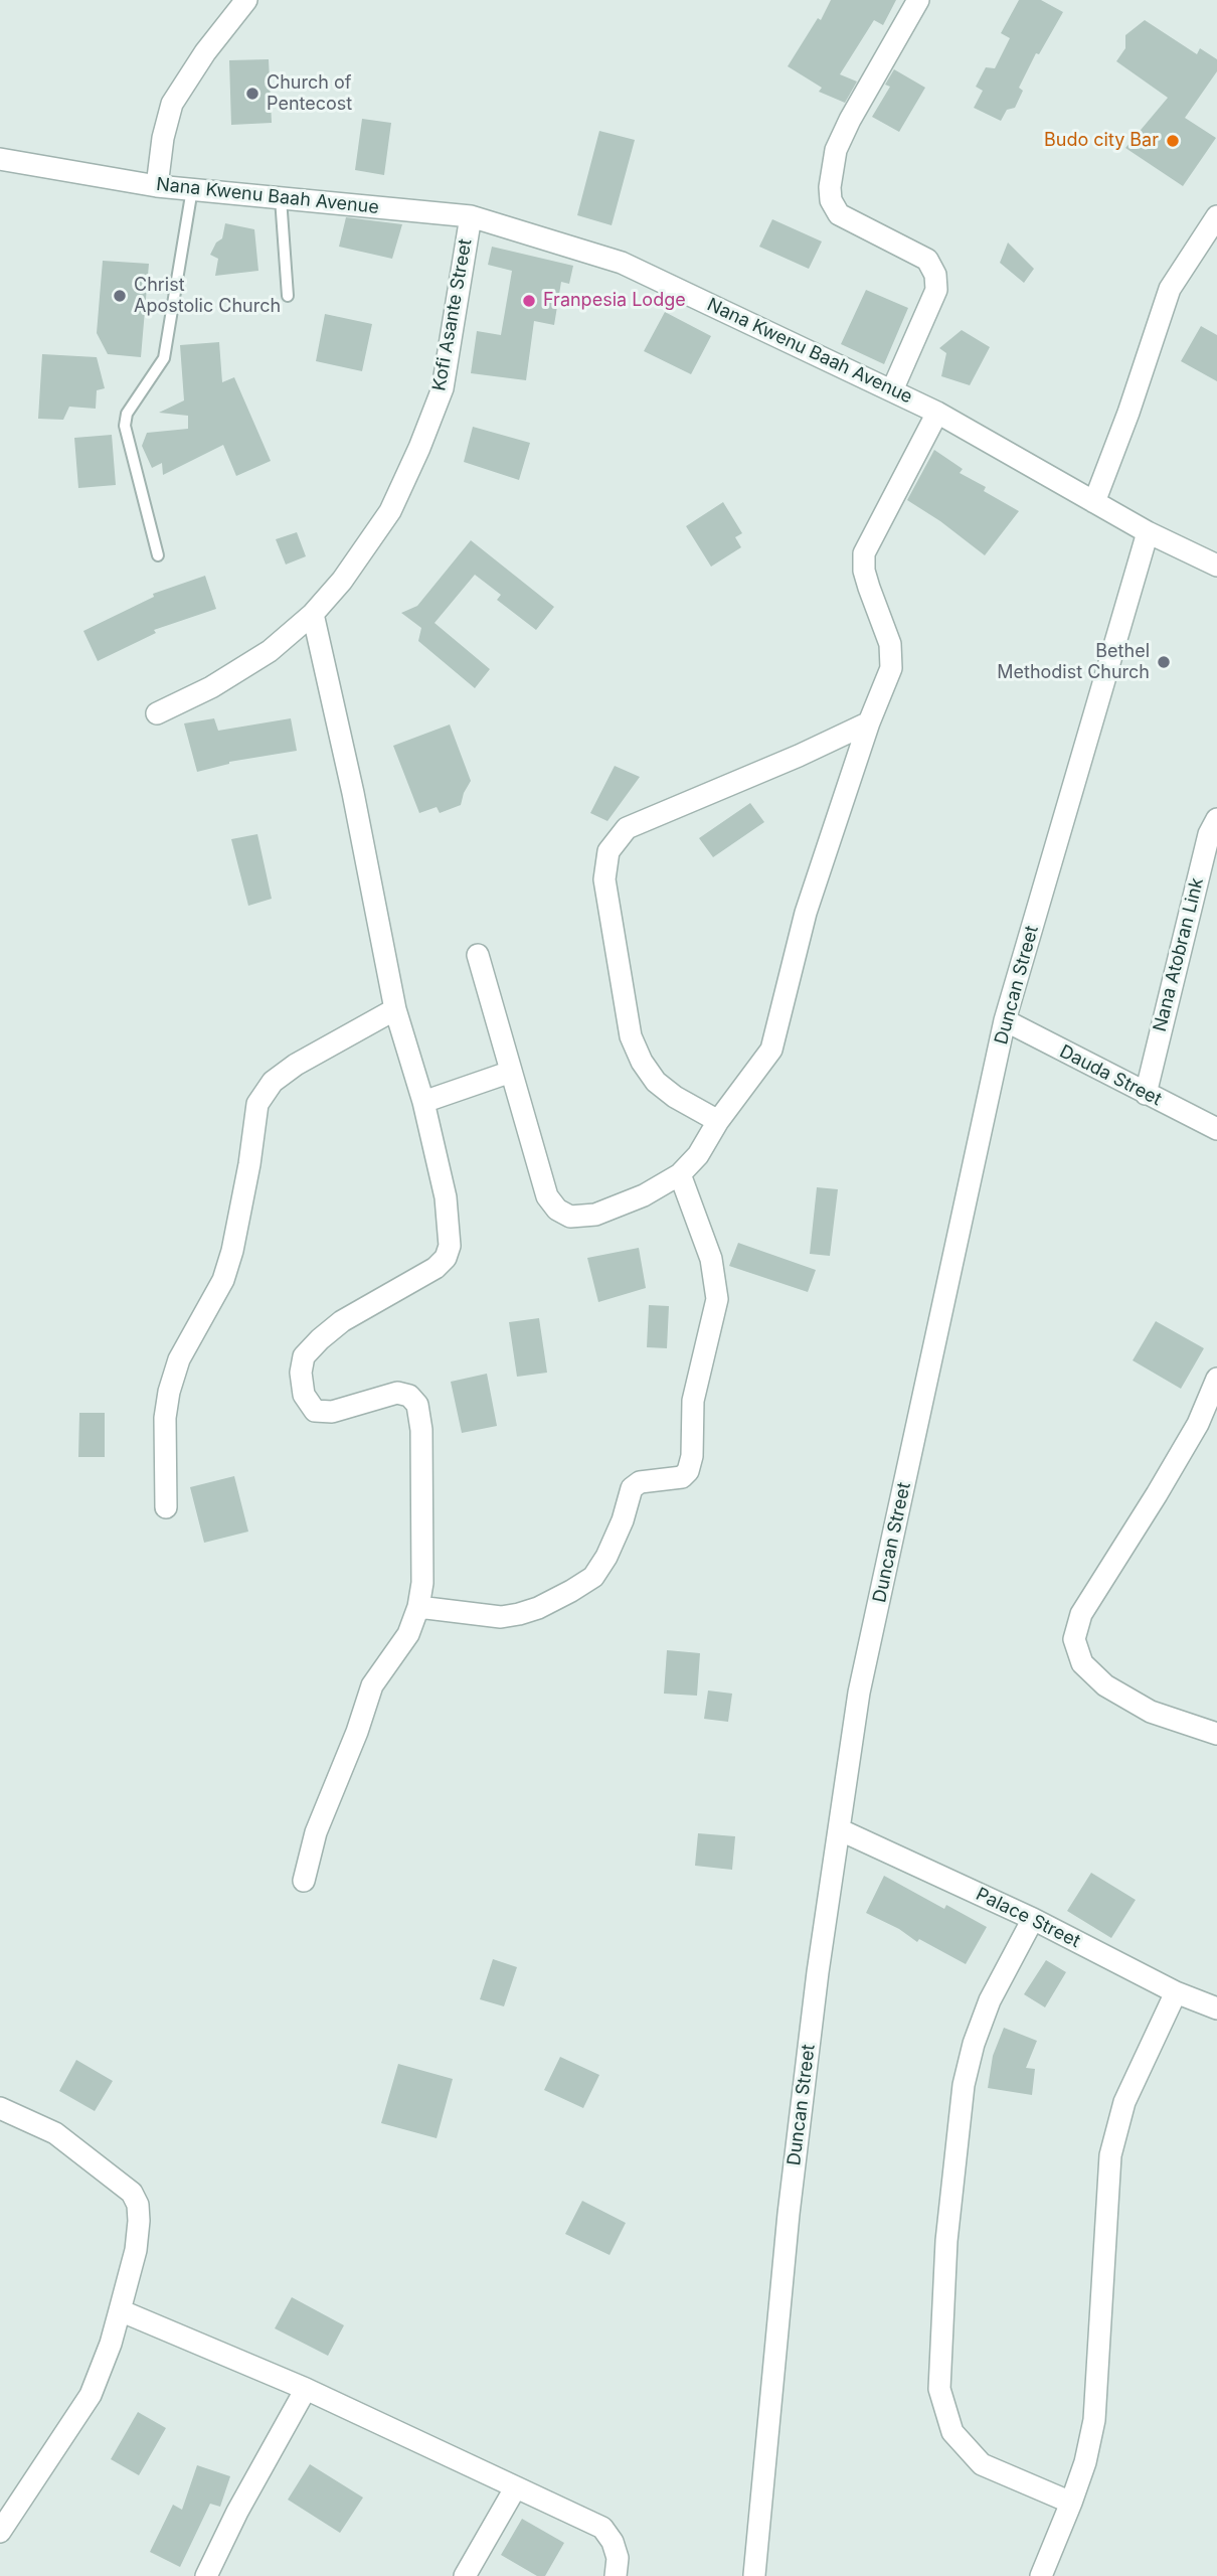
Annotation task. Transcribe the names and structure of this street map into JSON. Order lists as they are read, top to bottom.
{
  "streets": {
    "street": [
      "Nana Kwenu Baah Avenue",
      "Kofi Asante Street",
      "Nana Atobran Link",
      "Duncan Street",
      "Dauda Street",
      "Palace Street"
    ]
  },
  "crossings": [
    ["Nana Kwenu Baah Avenue", "Kofi Asante Street"],
    ["Nana Kwenu Baah Avenue", "Duncan Street"],
    ["Nana Atobran Link", "Dauda Street"],
    ["Duncan Street", "Dauda Street"],
    ["Duncan Street", "Palace Street"]
  ],
  "places": [
    "Church of Pentecost",
    "Budo city Bar",
    "Christ Apostolic Church",
    "Franpesia Lodge",
    "Bethel Methodist Church"
  ]
}
